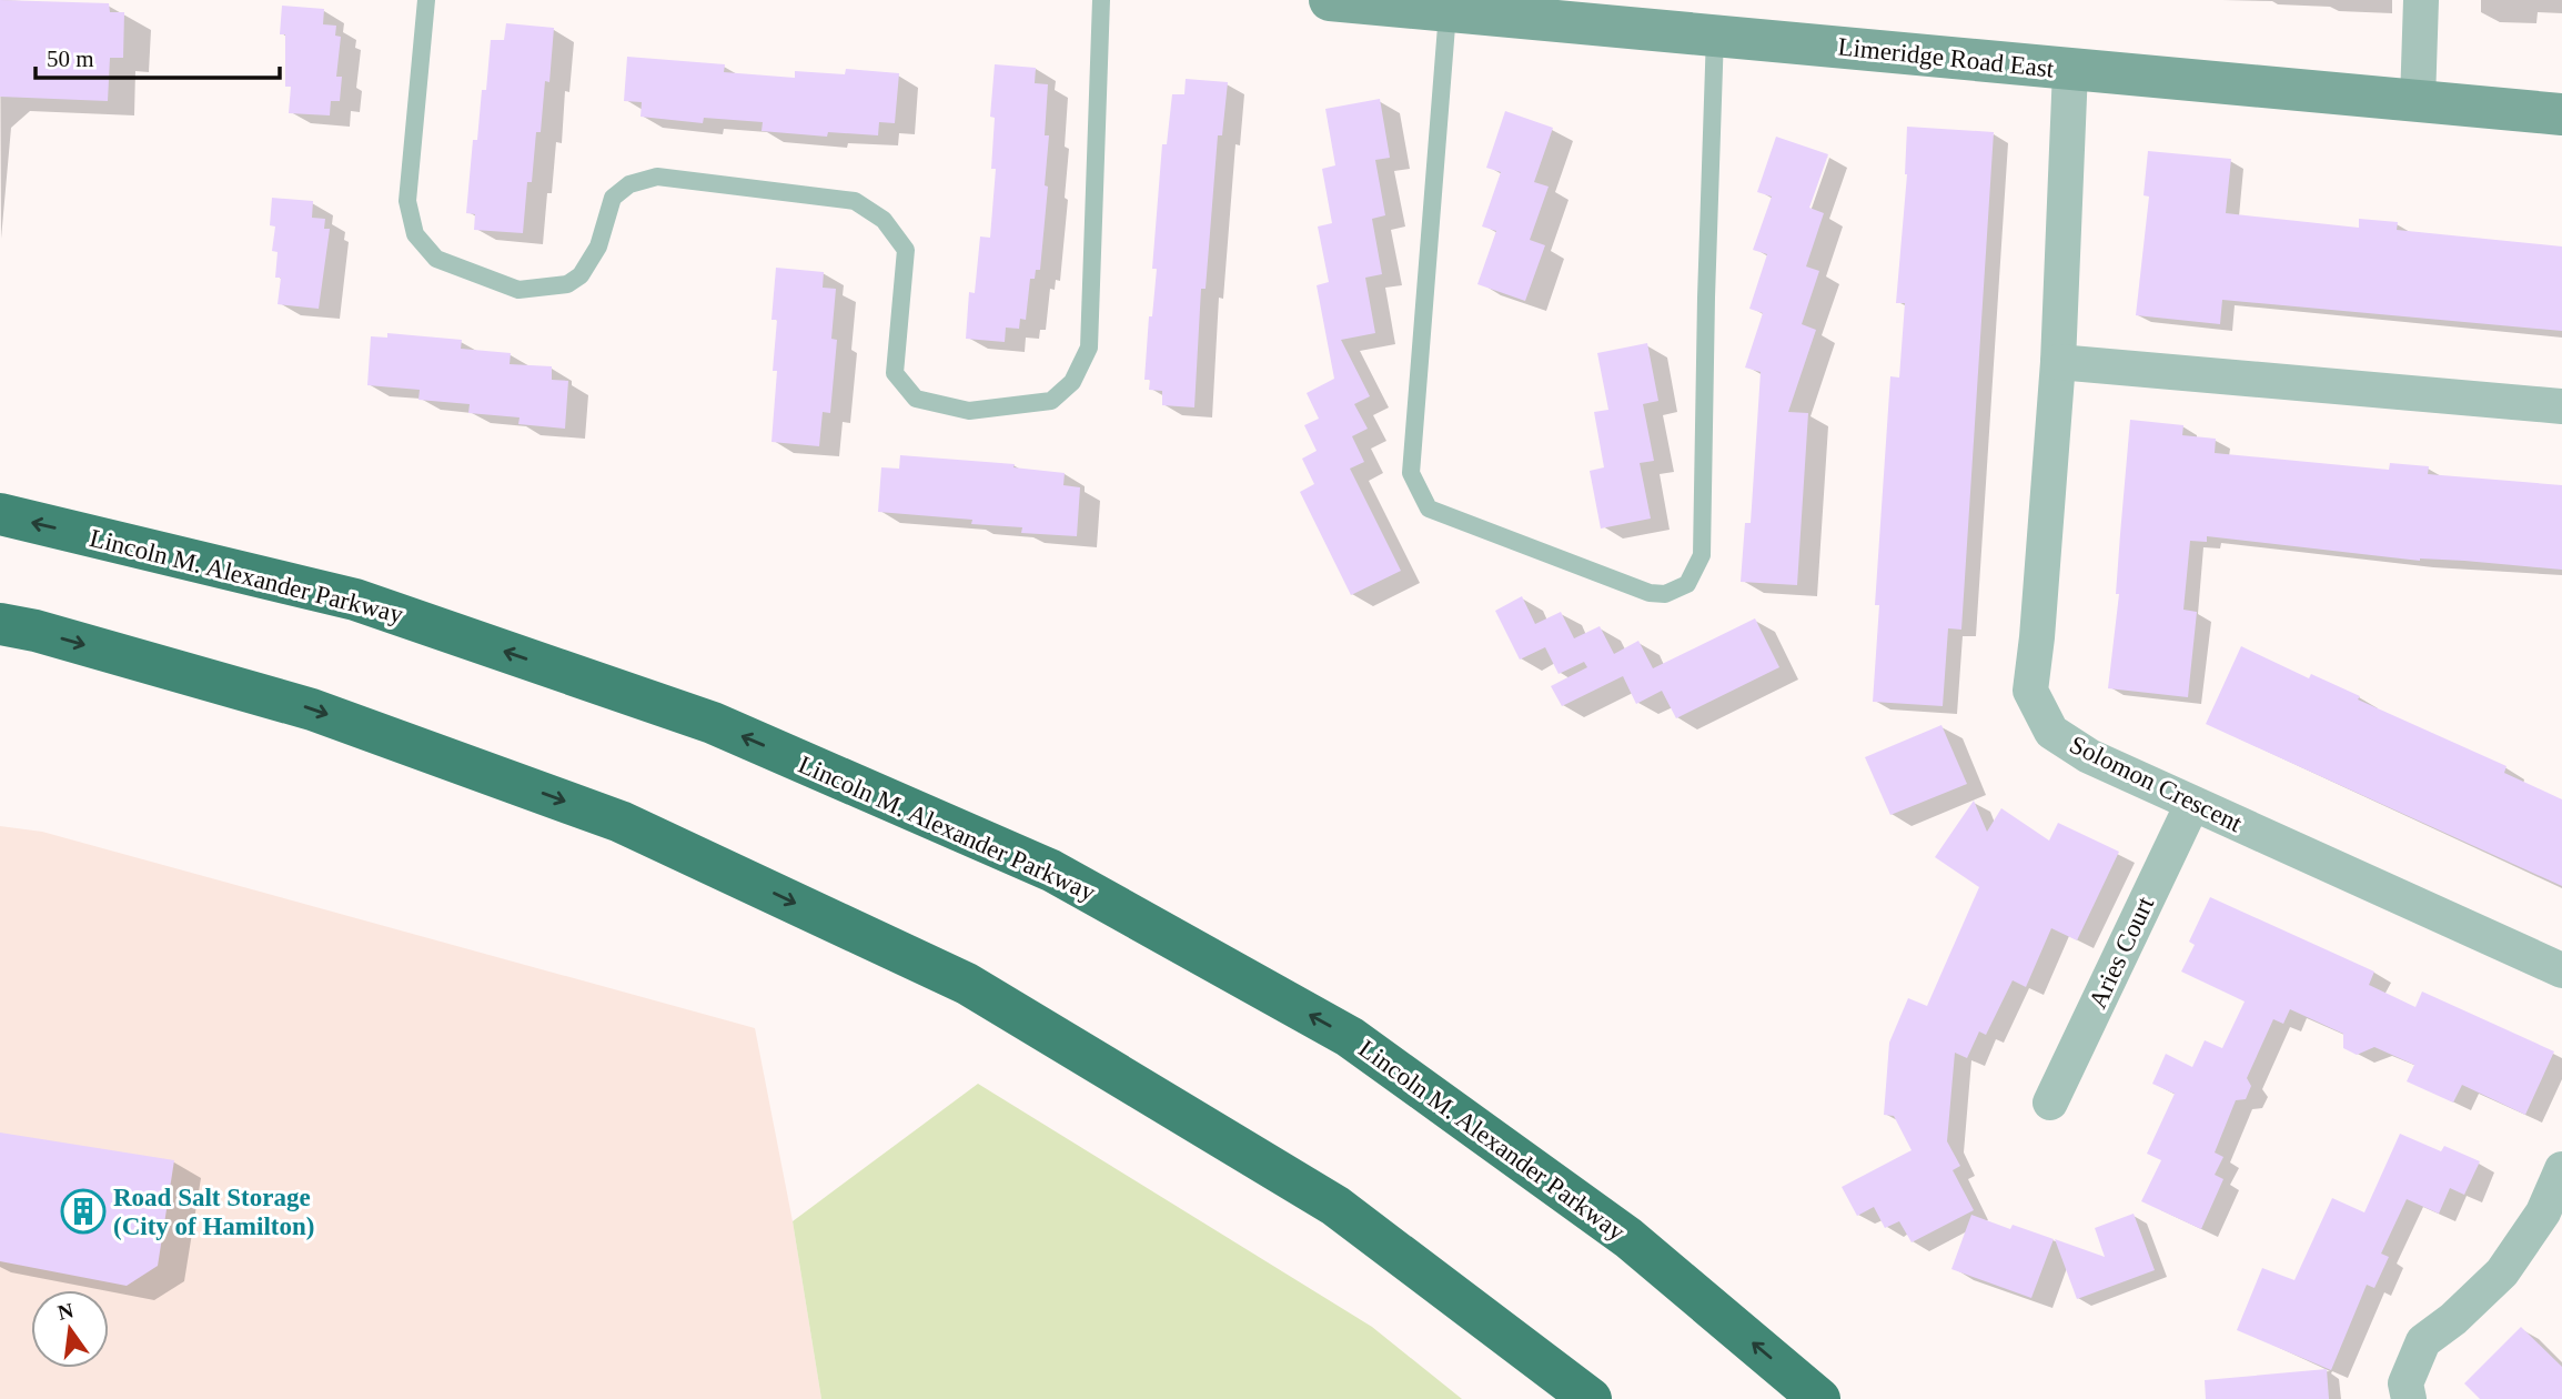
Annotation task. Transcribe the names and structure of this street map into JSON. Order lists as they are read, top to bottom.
{
  "streets": {
    "highway": ["Lincoln M. Alexander Parkway"],
    "street": ["Limeridge Road East", "Solomon Crescent", "Aries Court"]
  },
  "crossings": [
    ["Limeridge Road East", "Solomon Crescent"],
    ["Solomon Crescent", "Aries Court"]
  ],
  "places": {
    "building": ["Road Salt Storage (City of Hamilton)"]
  },
  "scale_bar": "50 m",
  "north": "top"
}
